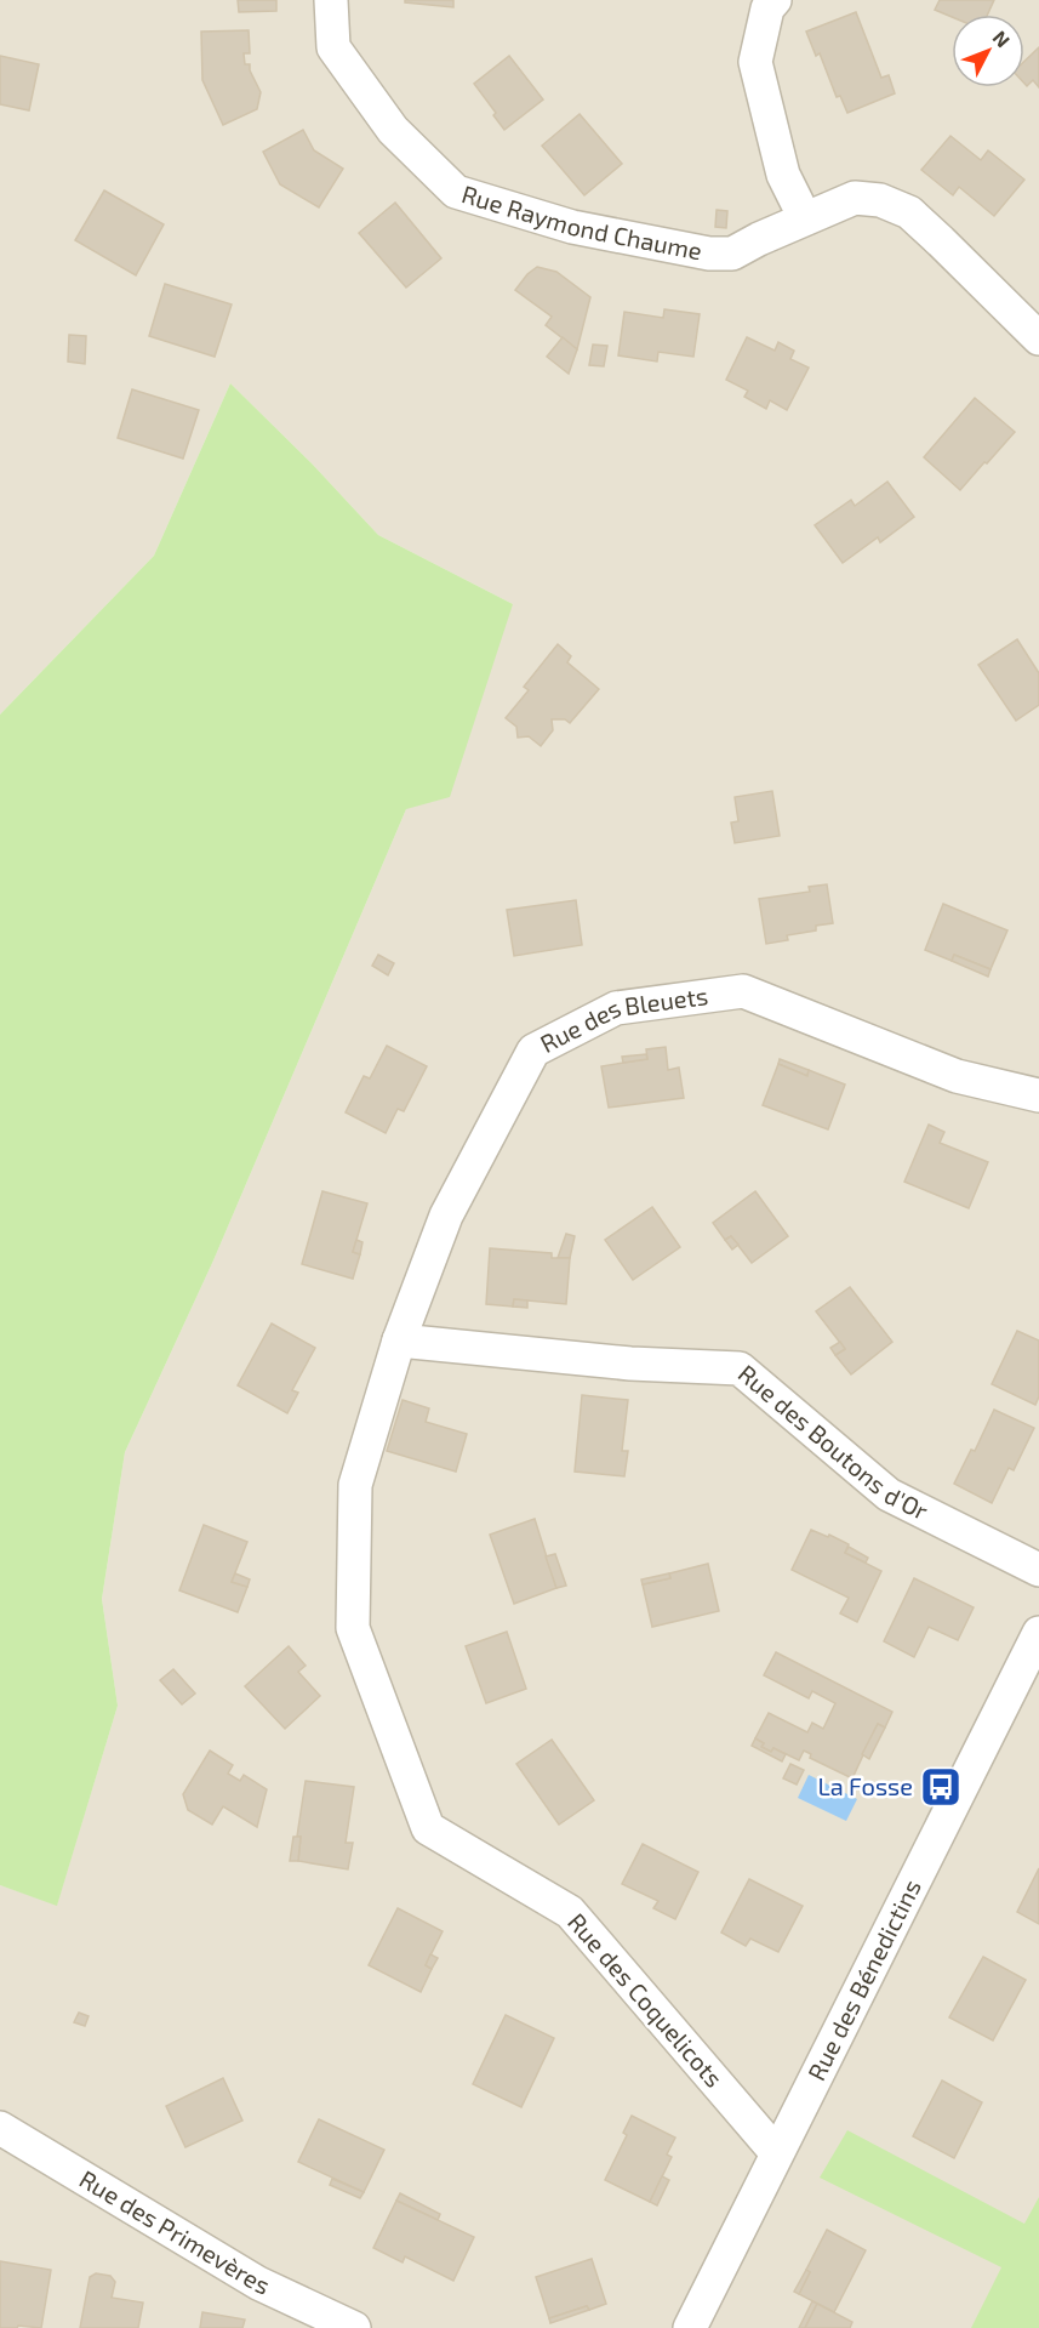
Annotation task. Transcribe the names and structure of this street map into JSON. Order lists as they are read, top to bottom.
{
  "streets": {
    "street": [
      "Rue Raymond Chaume",
      "Rue des Bleuets",
      "Rue des Boutons d'Or",
      "Rue des Bénedictins",
      "Rue des Coquelicots",
      "Rue des Primevères"
    ]
  },
  "crossings": [
    ["Rue des Bleuets", "Rue des Boutons d'Or"],
    ["Rue des Bleuets", "Rue des Coquelicots"],
    ["Rue des Bénedictins", "Rue des Coquelicots"]
  ],
  "places": {
    "bus stop": ["La Fosse"]
  },
  "north": "top right"
}
